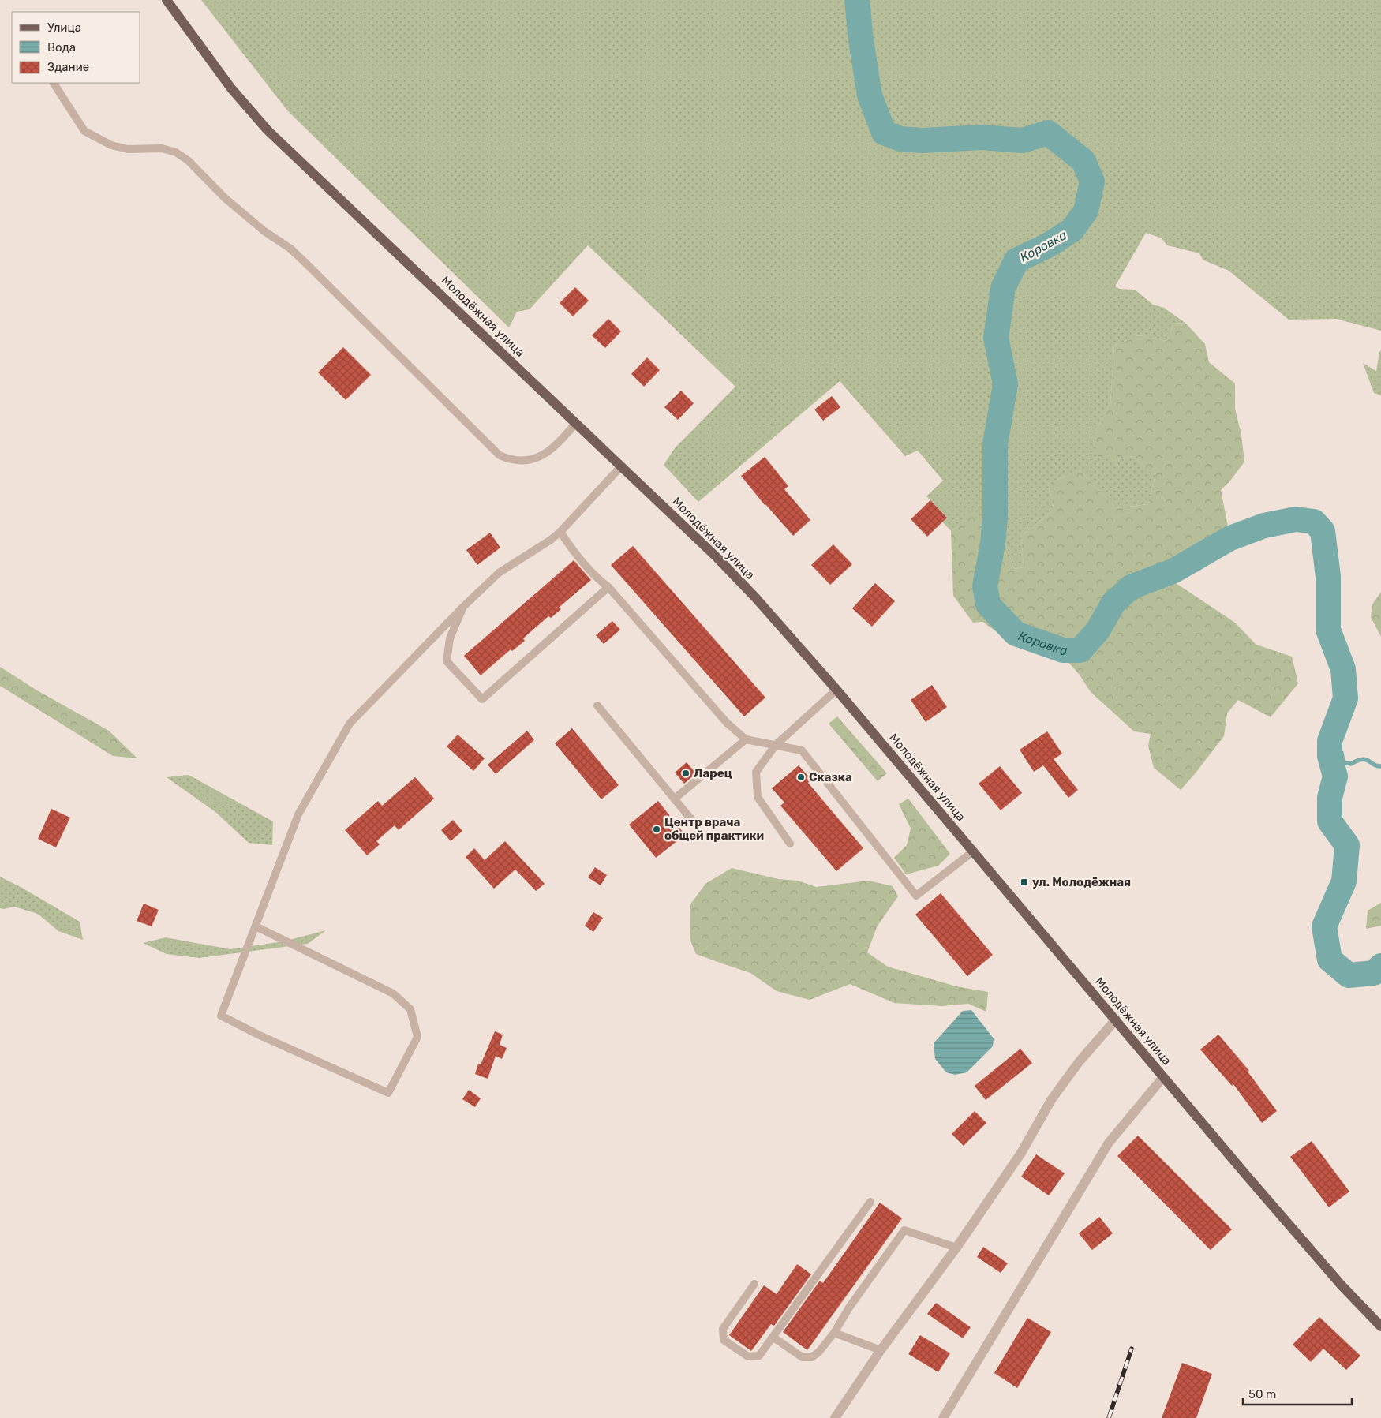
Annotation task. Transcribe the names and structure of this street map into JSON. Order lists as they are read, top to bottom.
{
  "streets": {
    "main road": ["Молодёжная улица"]
  },
  "water": ["Коровка"],
  "places": {
    "other": ["Ларец", "Сказка", "Центр врача общей практики"],
    "transit": ["ул. Молодёжная"]
  },
  "legend": ["Улица", "Вода", "Здание"],
  "scale_bar": "50 m"
}
